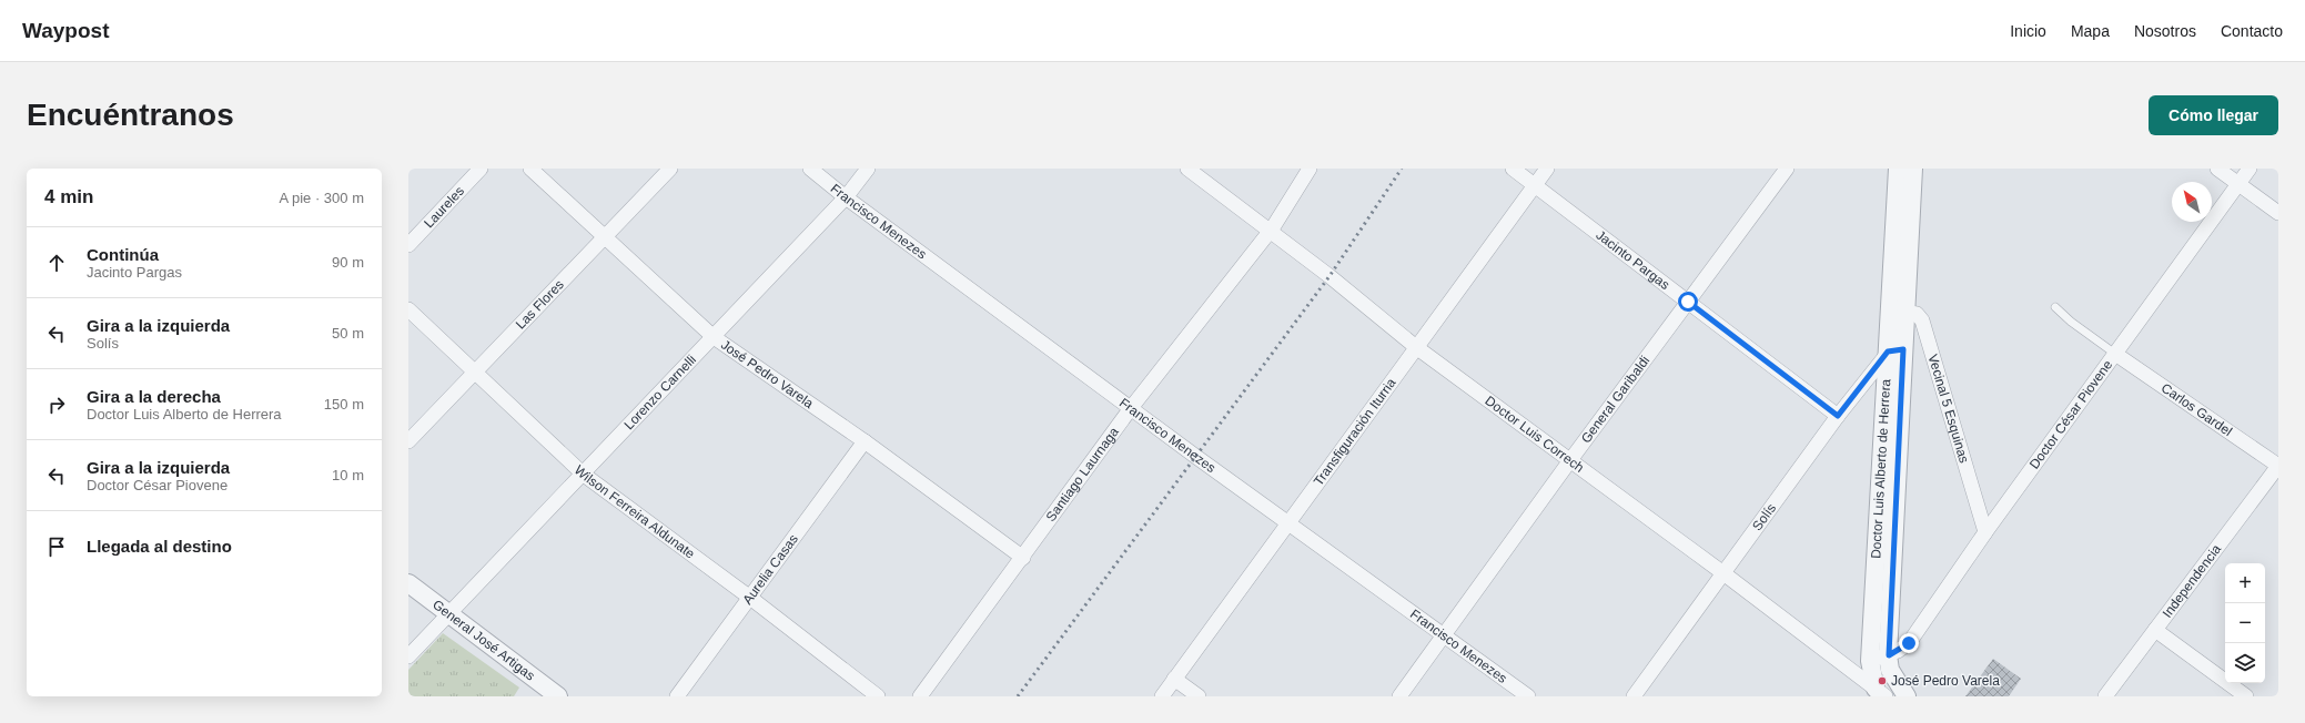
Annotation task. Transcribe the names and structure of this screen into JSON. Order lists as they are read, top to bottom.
{
  "streets": {
    "street": [
      "Laureles",
      "Francisco Menezes",
      "Jacinto Pargas",
      "Las Flores",
      "José Pedro Varela",
      "Lorenzo Carnelli",
      "General Garibaldi",
      "Vecinal 5 Esquinas",
      "Carlos Gardel",
      "Doctor César Piovene",
      "Transfiguración Iturria",
      "Doctor Luis Correch",
      "Doctor Luis Alberto de Herrera",
      "Santiago Laurnaga",
      "Wilson Ferreira Aldunate",
      "Solís",
      "Aurelia Casas",
      "Independencia",
      "General José Artigas"
    ]
  },
  "crossings": [
    ["Francisco Menezes", "Lorenzo Carnelli"],
    ["Francisco Menezes", "General Garibaldi"],
    ["Francisco Menezes", "Transfiguración Iturria"],
    ["Francisco Menezes", "Santiago Laurnaga"],
    ["Jacinto Pargas", "General Garibaldi"],
    ["Jacinto Pargas", "Transfiguración Iturria"],
    ["Jacinto Pargas", "Solís"],
    ["Las Flores", "José Pedro Varela"],
    ["Las Flores", "Wilson Ferreira Aldunate"],
    ["José Pedro Varela", "Lorenzo Carnelli"],
    ["José Pedro Varela", "Santiago Laurnaga"],
    ["José Pedro Varela", "Aurelia Casas"],
    ["Lorenzo Carnelli", "Wilson Ferreira Aldunate"],
    ["Lorenzo Carnelli", "General José Artigas"],
    ["General Garibaldi", "Doctor Luis Correch"],
    ["Vecinal 5 Esquinas", "Doctor César Piovene"],
    ["Vecinal 5 Esquinas", "Doctor Luis Alberto de Herrera"],
    ["Carlos Gardel", "Doctor César Piovene"],
    ["Carlos Gardel", "Independencia"],
    ["Doctor César Piovene", "Doctor Luis Alberto de Herrera"],
    ["Transfiguración Iturria", "Doctor Luis Correch"],
    ["Doctor Luis Correch", "Doctor Luis Alberto de Herrera"],
    ["Doctor Luis Correch", "Santiago Laurnaga"],
    ["Doctor Luis Correch", "Solís"],
    ["Doctor Luis Alberto de Herrera", "Solís"],
    ["Wilson Ferreira Aldunate", "Aurelia Casas"]
  ],
  "places": ["José Pedro Varela"],
  "north": "top left",
  "page": {
    "header": "Waypost",
    "nav": [
      "Inicio",
      "Mapa",
      "Nosotros",
      "Contacto"
    ],
    "buttons": "Cómo llegar",
    "title": "Encuéntranos",
    "heading": ["4 min", "A pie · 300 m"],
    "list": [
      ["Continúa", "Jacinto Pargas", "90 m"],
      ["Gira a la izquierda", "Solís", "50 m"],
      ["Gira a la derecha", "Doctor Luis Alberto de Herrera", "150 m"],
      ["Gira a la izquierda", "Doctor César Piovene", "10 m"],
      "Llegada al destino"
    ],
    "map_buttons": ["+", "−"]
  }
}
